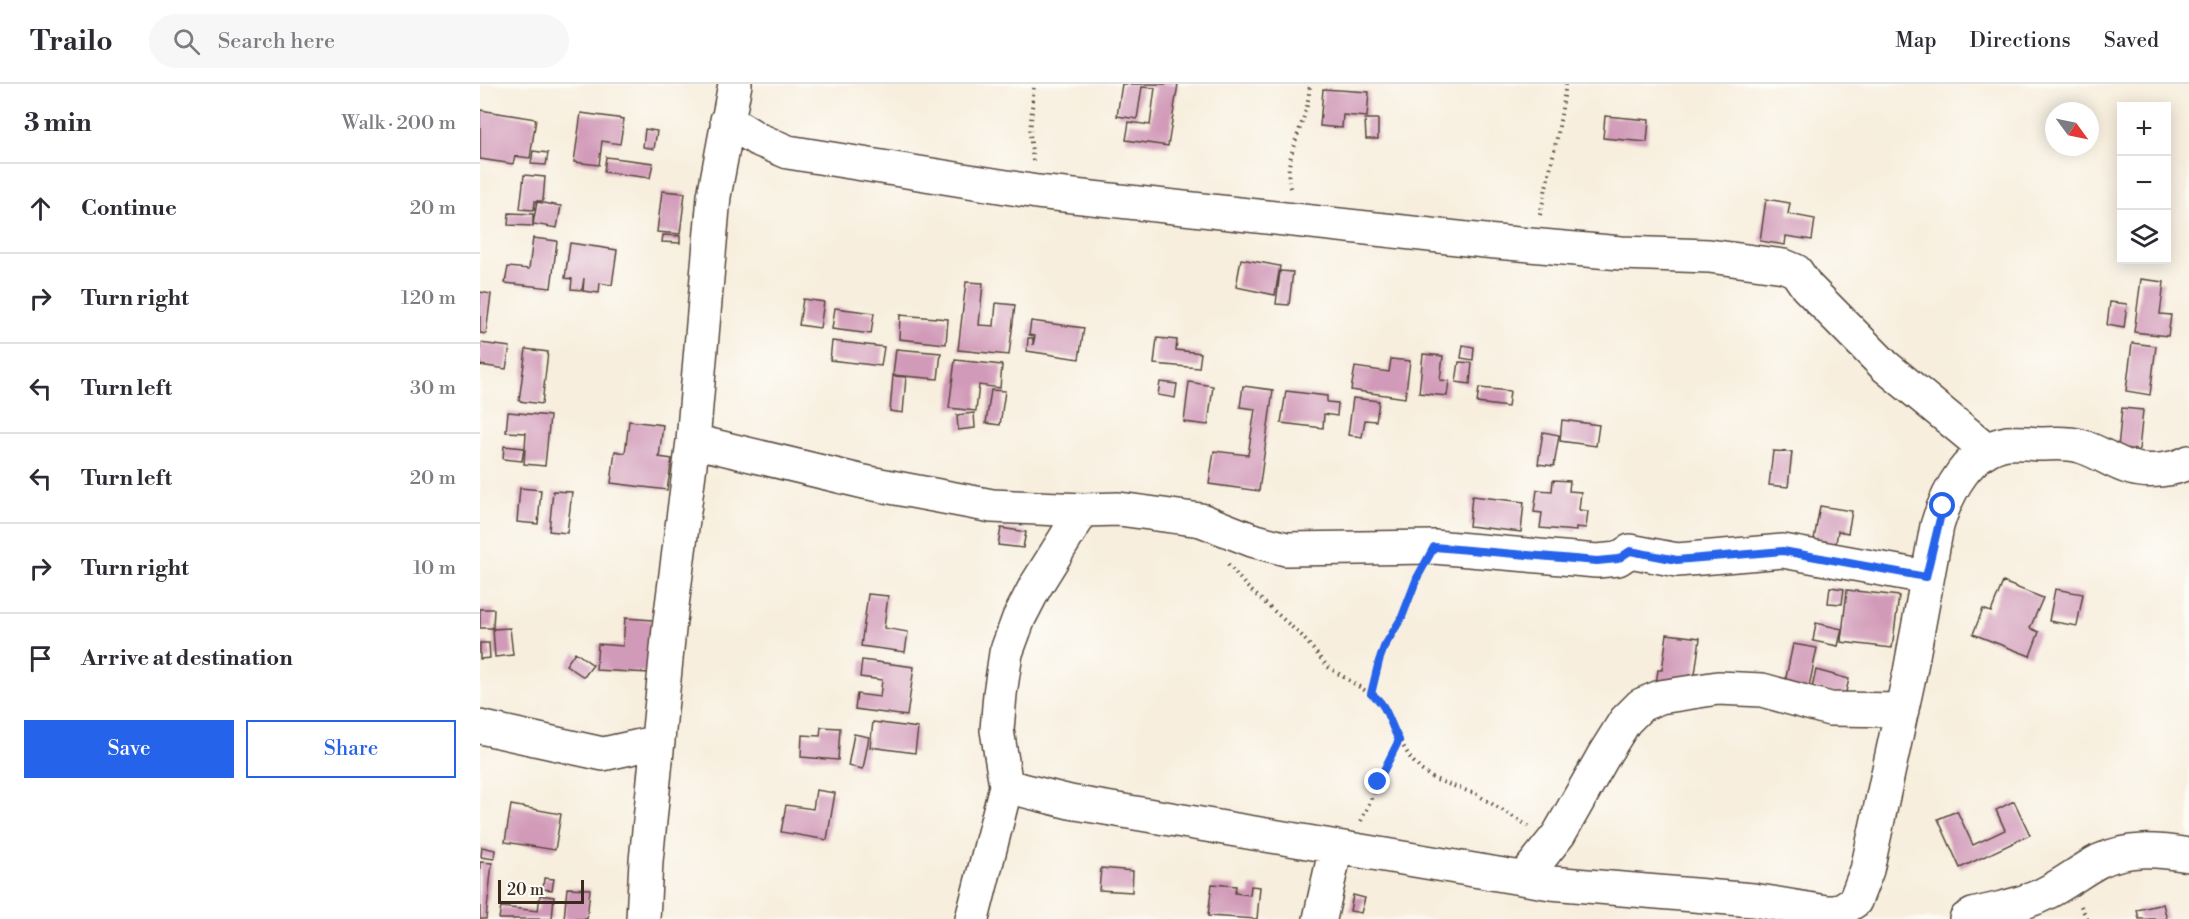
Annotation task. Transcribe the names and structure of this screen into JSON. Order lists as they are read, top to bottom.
{
  "scale_bar": "20 m",
  "north": "bottom right",
  "page": {
    "header": "Trailo",
    "search": "Search here",
    "nav": ["Map", "Directions", "Saved"],
    "heading": ["3 min", "Walk · 200 m"],
    "map_buttons": ["+", "−"],
    "list": [
      ["Continue", "20 m"],
      ["Turn right", "120 m"],
      ["Turn left", "30 m"],
      ["Turn left", "20 m"],
      ["Turn right", "10 m"],
      "Arrive at destination"
    ],
    "buttons": ["Save", "Share"],
    "scale": "20 m"
  }
}
